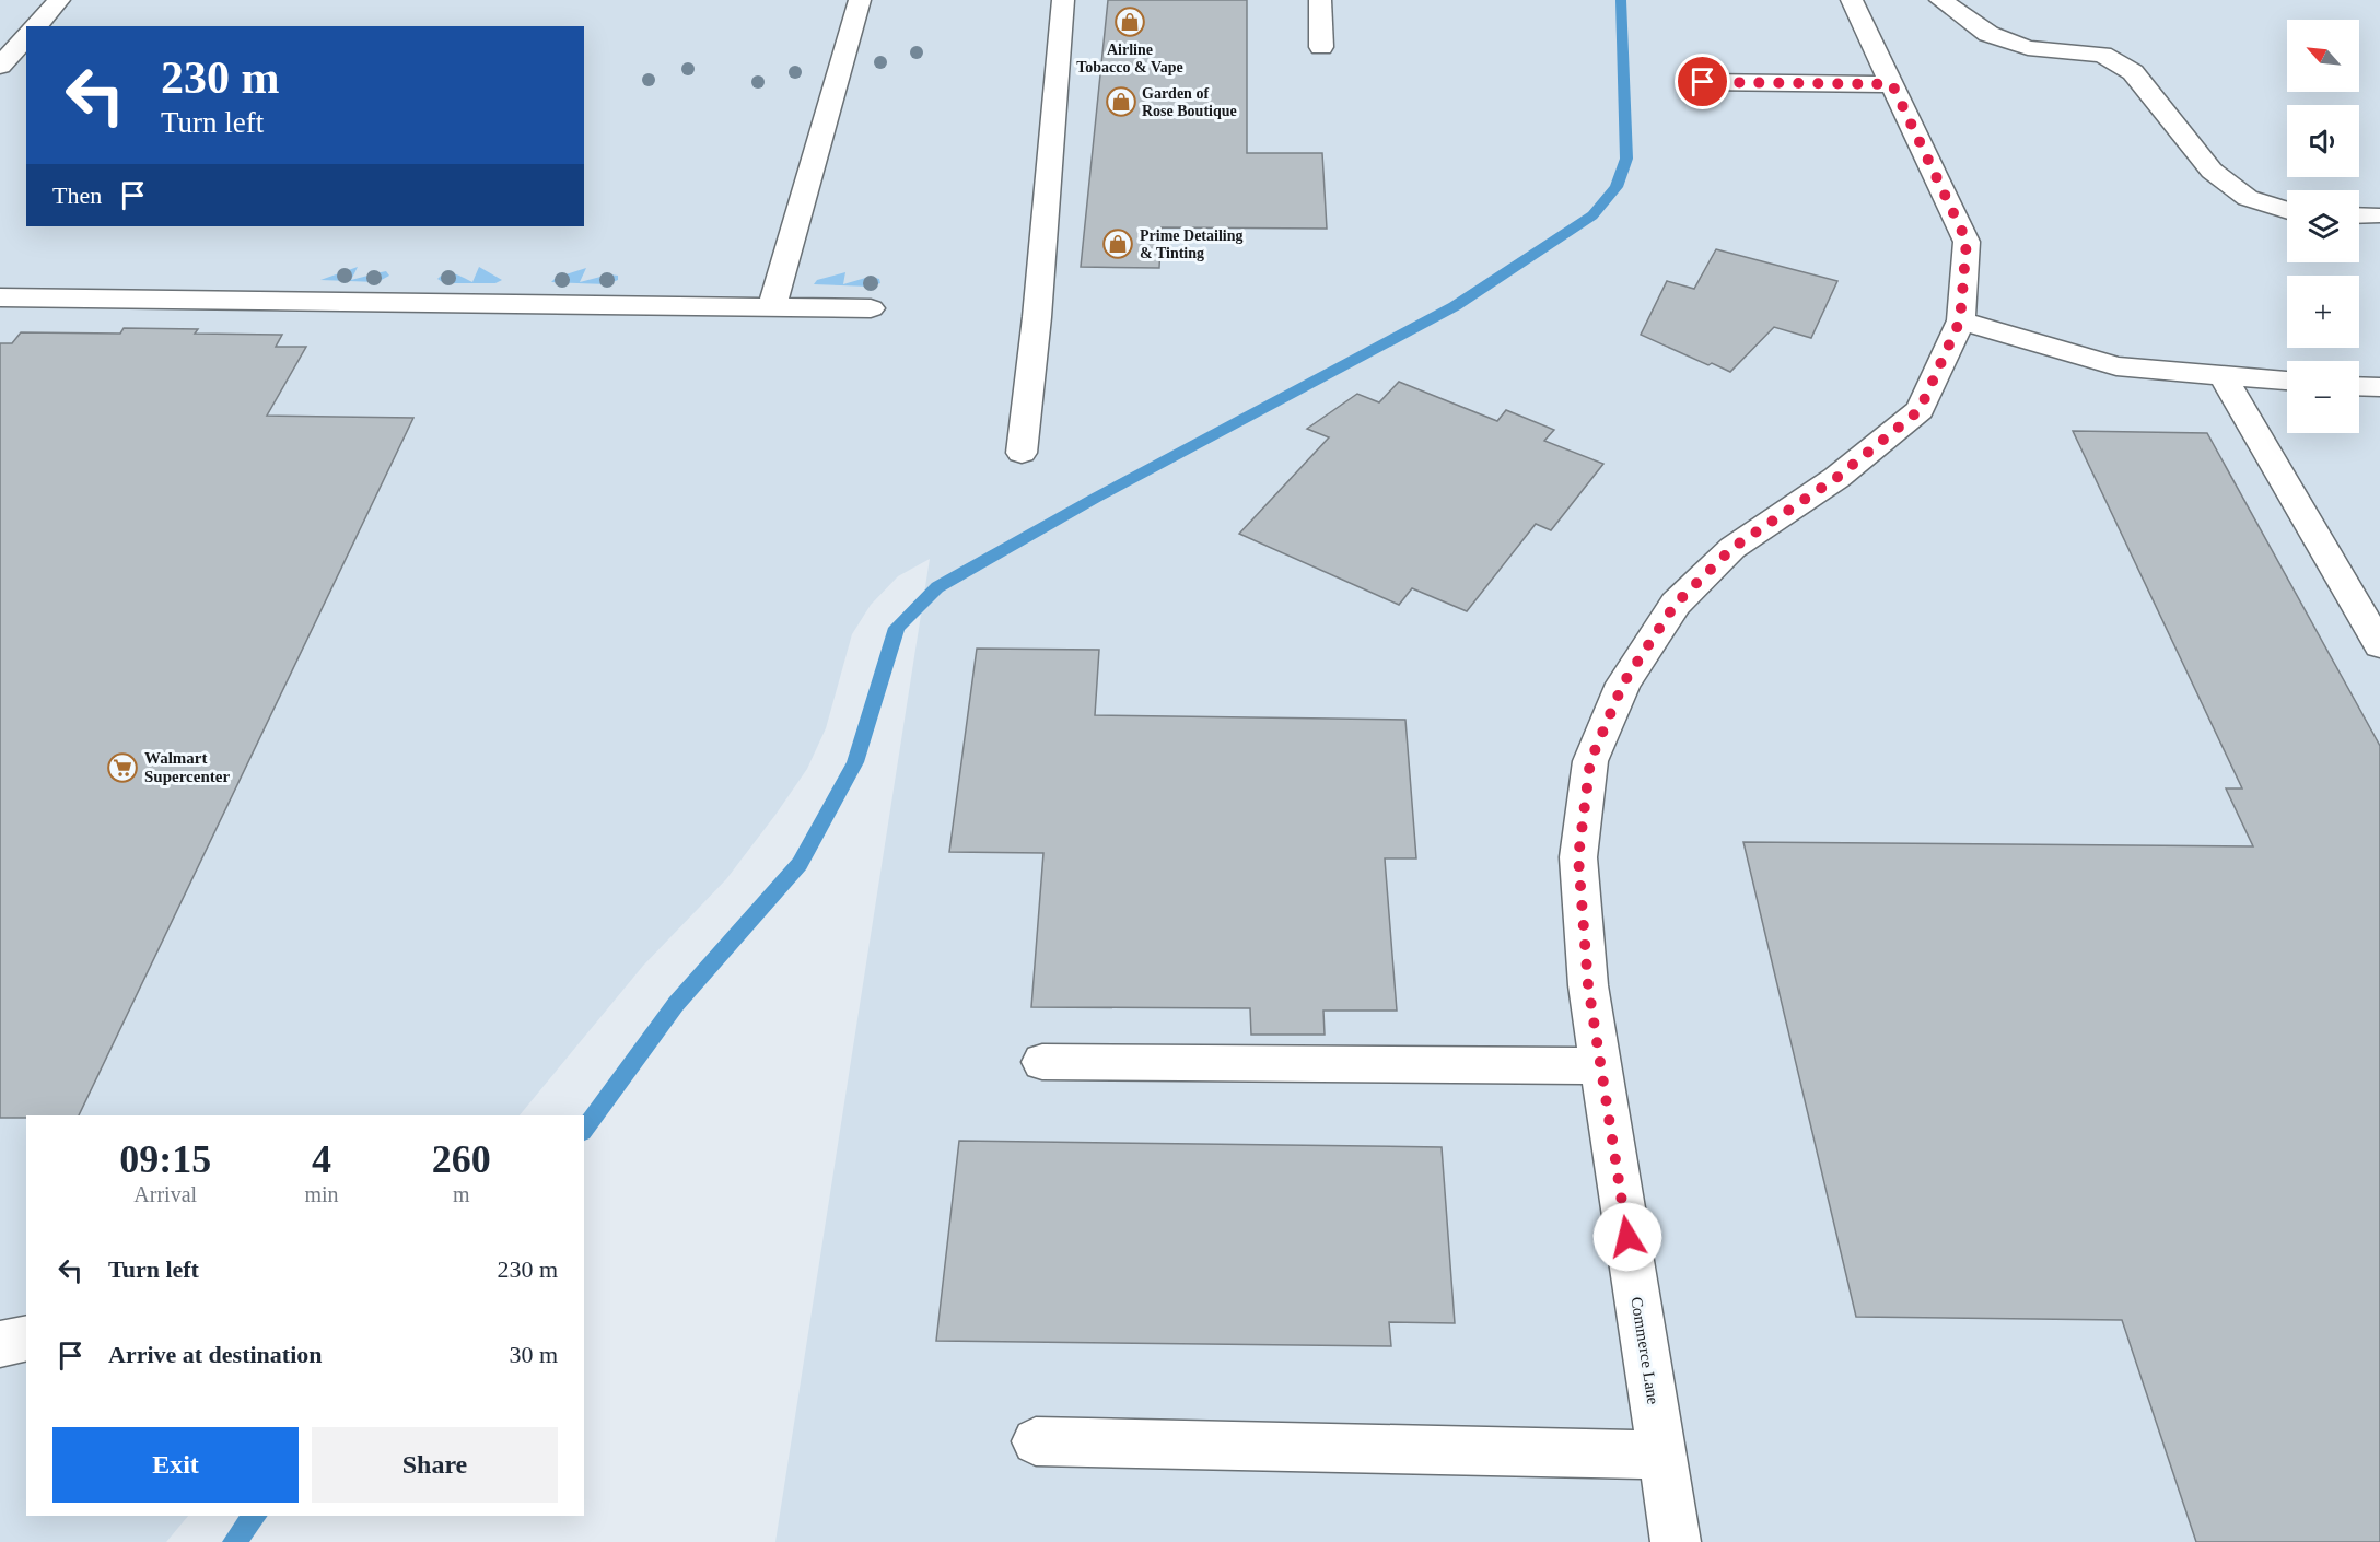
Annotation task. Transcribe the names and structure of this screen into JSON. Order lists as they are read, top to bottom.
{
  "streets": {
    "street": ["Commerce Lane"]
  },
  "places": {
    "shop": ["Airline Tobacco & Vape", "Garden of Rose Boutique", "Prime Detailing & Tinting"],
    "supermarket": ["Walmart Supercenter"]
  },
  "north": "top left",
  "page": {
    "map_buttons": ["+", "−"],
    "turn": ["230 m", "Turn left"],
    "then": "Then",
    "eta": [
      "09:15",
      "Arrival",
      "4",
      "min",
      "260",
      "m"
    ],
    "list": [
      {
        "name": "Turn left",
        "value": "230 m"
      },
      {
        "name": "Arrive at destination",
        "value": "30 m"
      }
    ],
    "buttons": ["Exit", "Share"]
  }
}
